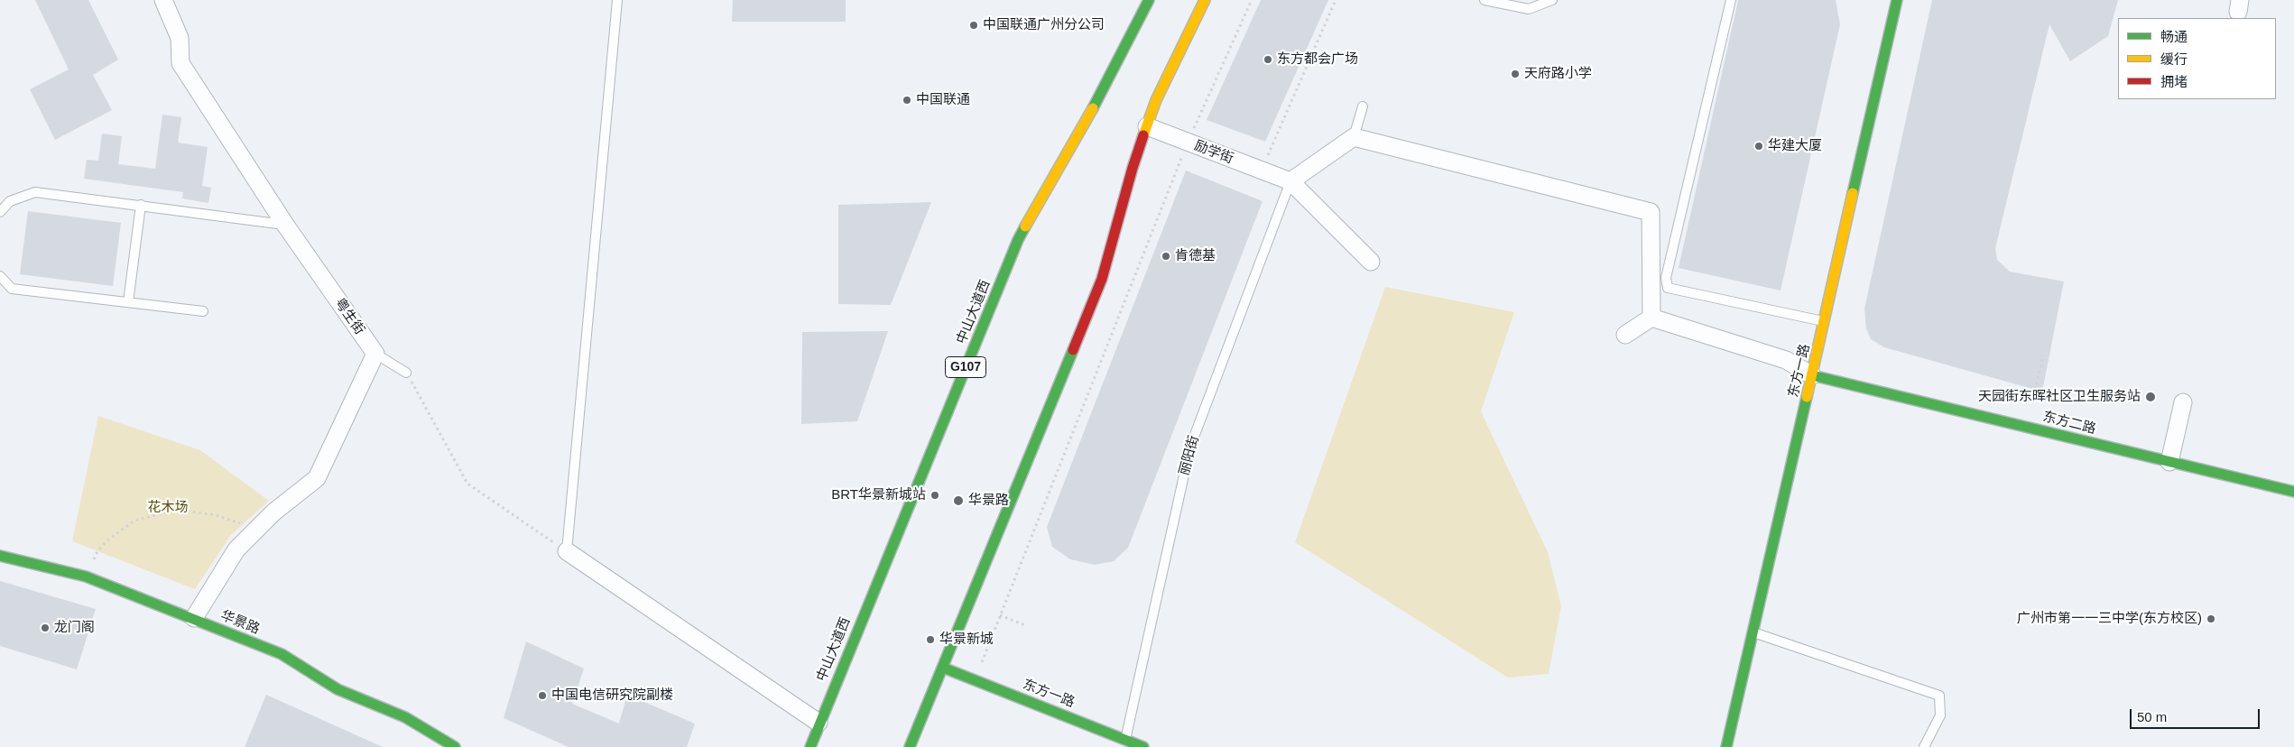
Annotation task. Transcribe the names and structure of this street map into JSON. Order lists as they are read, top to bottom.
{
  "streets": {
    "main road": [
      "中山大道西",
      "G107",
      "东方一路",
      "东方二路",
      "华景路"
    ],
    "street": ["励学街", "粤生街"],
    "lane": ["丽阳街"]
  },
  "crossings": [
    ["励学街", "丽阳街"],
    ["东方一路", "东方二路"],
    ["东方一路", "丽阳街"]
  ],
  "parks": ["花木场"],
  "places": [
    "中国联通广州分公司",
    "东方都会广场",
    "天府路小学",
    "中国联通",
    "华建大厦",
    "肯德基",
    "天园街东晖社区卫生服务站",
    "BRT华景新城站",
    "华景路",
    "广州市第一一三中学(东方校区)",
    "龙门阁",
    "华景新城",
    "中国电信研究院副楼"
  ],
  "legend": ["畅通", "缓行", "拥堵"],
  "scale_bar": "50 m"
}
